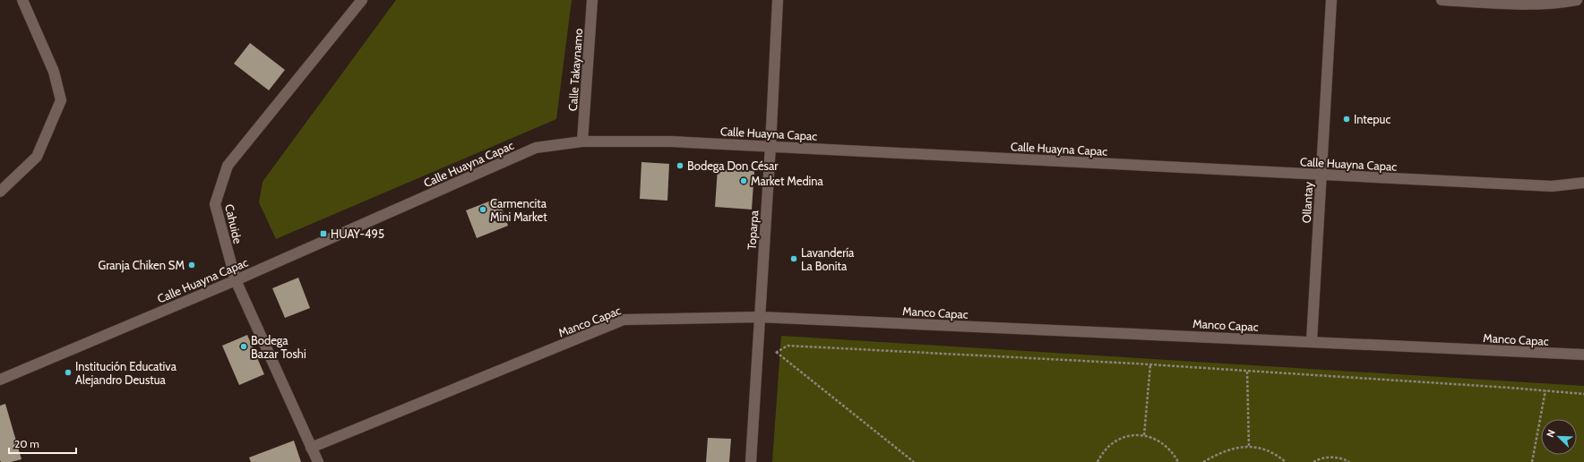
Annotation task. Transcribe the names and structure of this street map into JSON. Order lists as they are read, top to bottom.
{
  "streets": {
    "street": [
      "Calle Takaynamo",
      "Calle Huayna Capac",
      "Ollantay",
      "Cahuide",
      "Toparpa",
      "Manco Capac"
    ]
  },
  "crossings": [
    ["Calle Takaynamo", "Calle Huayna Capac"],
    ["Calle Huayna Capac", "Ollantay"],
    ["Calle Huayna Capac", "Cahuide"],
    ["Calle Huayna Capac", "Toparpa"],
    ["Ollantay", "Manco Capac"],
    ["Cahuide", "Manco Capac"],
    ["Toparpa", "Manco Capac"]
  ],
  "places": {
    "other": [
      "Intepuc",
      "Bodega Don César",
      "Market Medina",
      "Carmencita Mini Market",
      "Lavandería La Bonita",
      "Granja Chiken SM",
      "Bodega Bazar Toshi",
      "Institución Educativa Alejandro Deustua"
    ],
    "transit": ["HUAY-495"]
  },
  "scale_bar": "20 m",
  "north": "top left"
}
